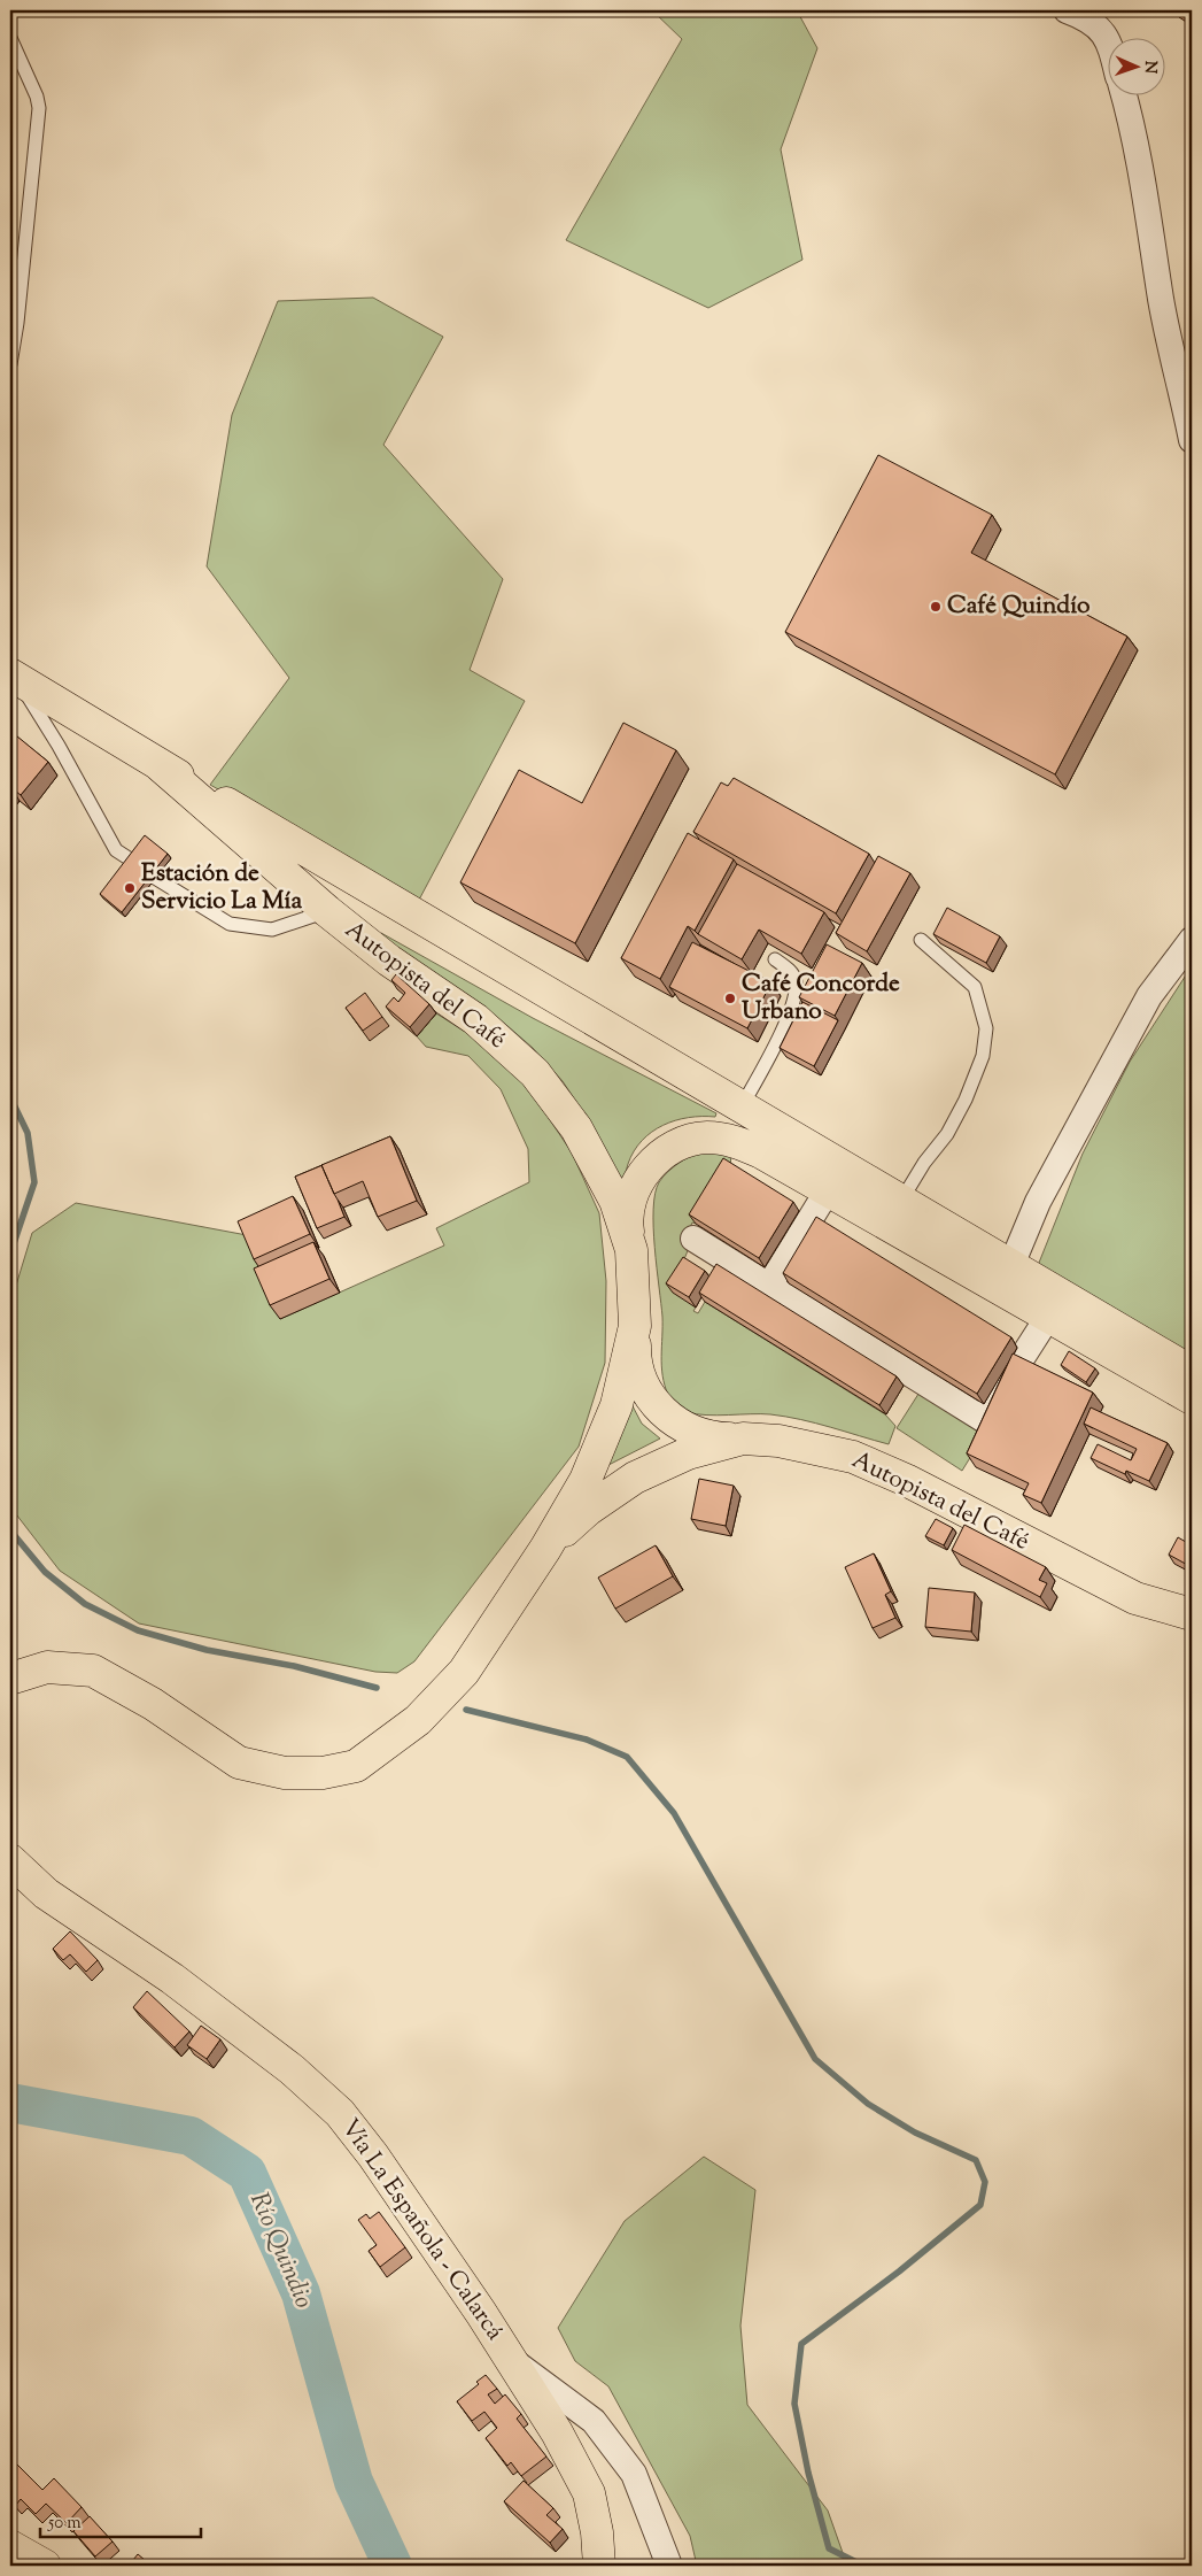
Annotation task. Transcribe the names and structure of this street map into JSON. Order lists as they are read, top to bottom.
{
  "streets": {
    "highway": ["Autopista del Café", "Vía La Española - Calarcá"]
  },
  "water": ["Río Quindio"],
  "places": ["Café Quindío", "Estación de Servicio La Mía", "Café Concorde Urbano"],
  "scale_bar": "50 m",
  "north": "right"
}
